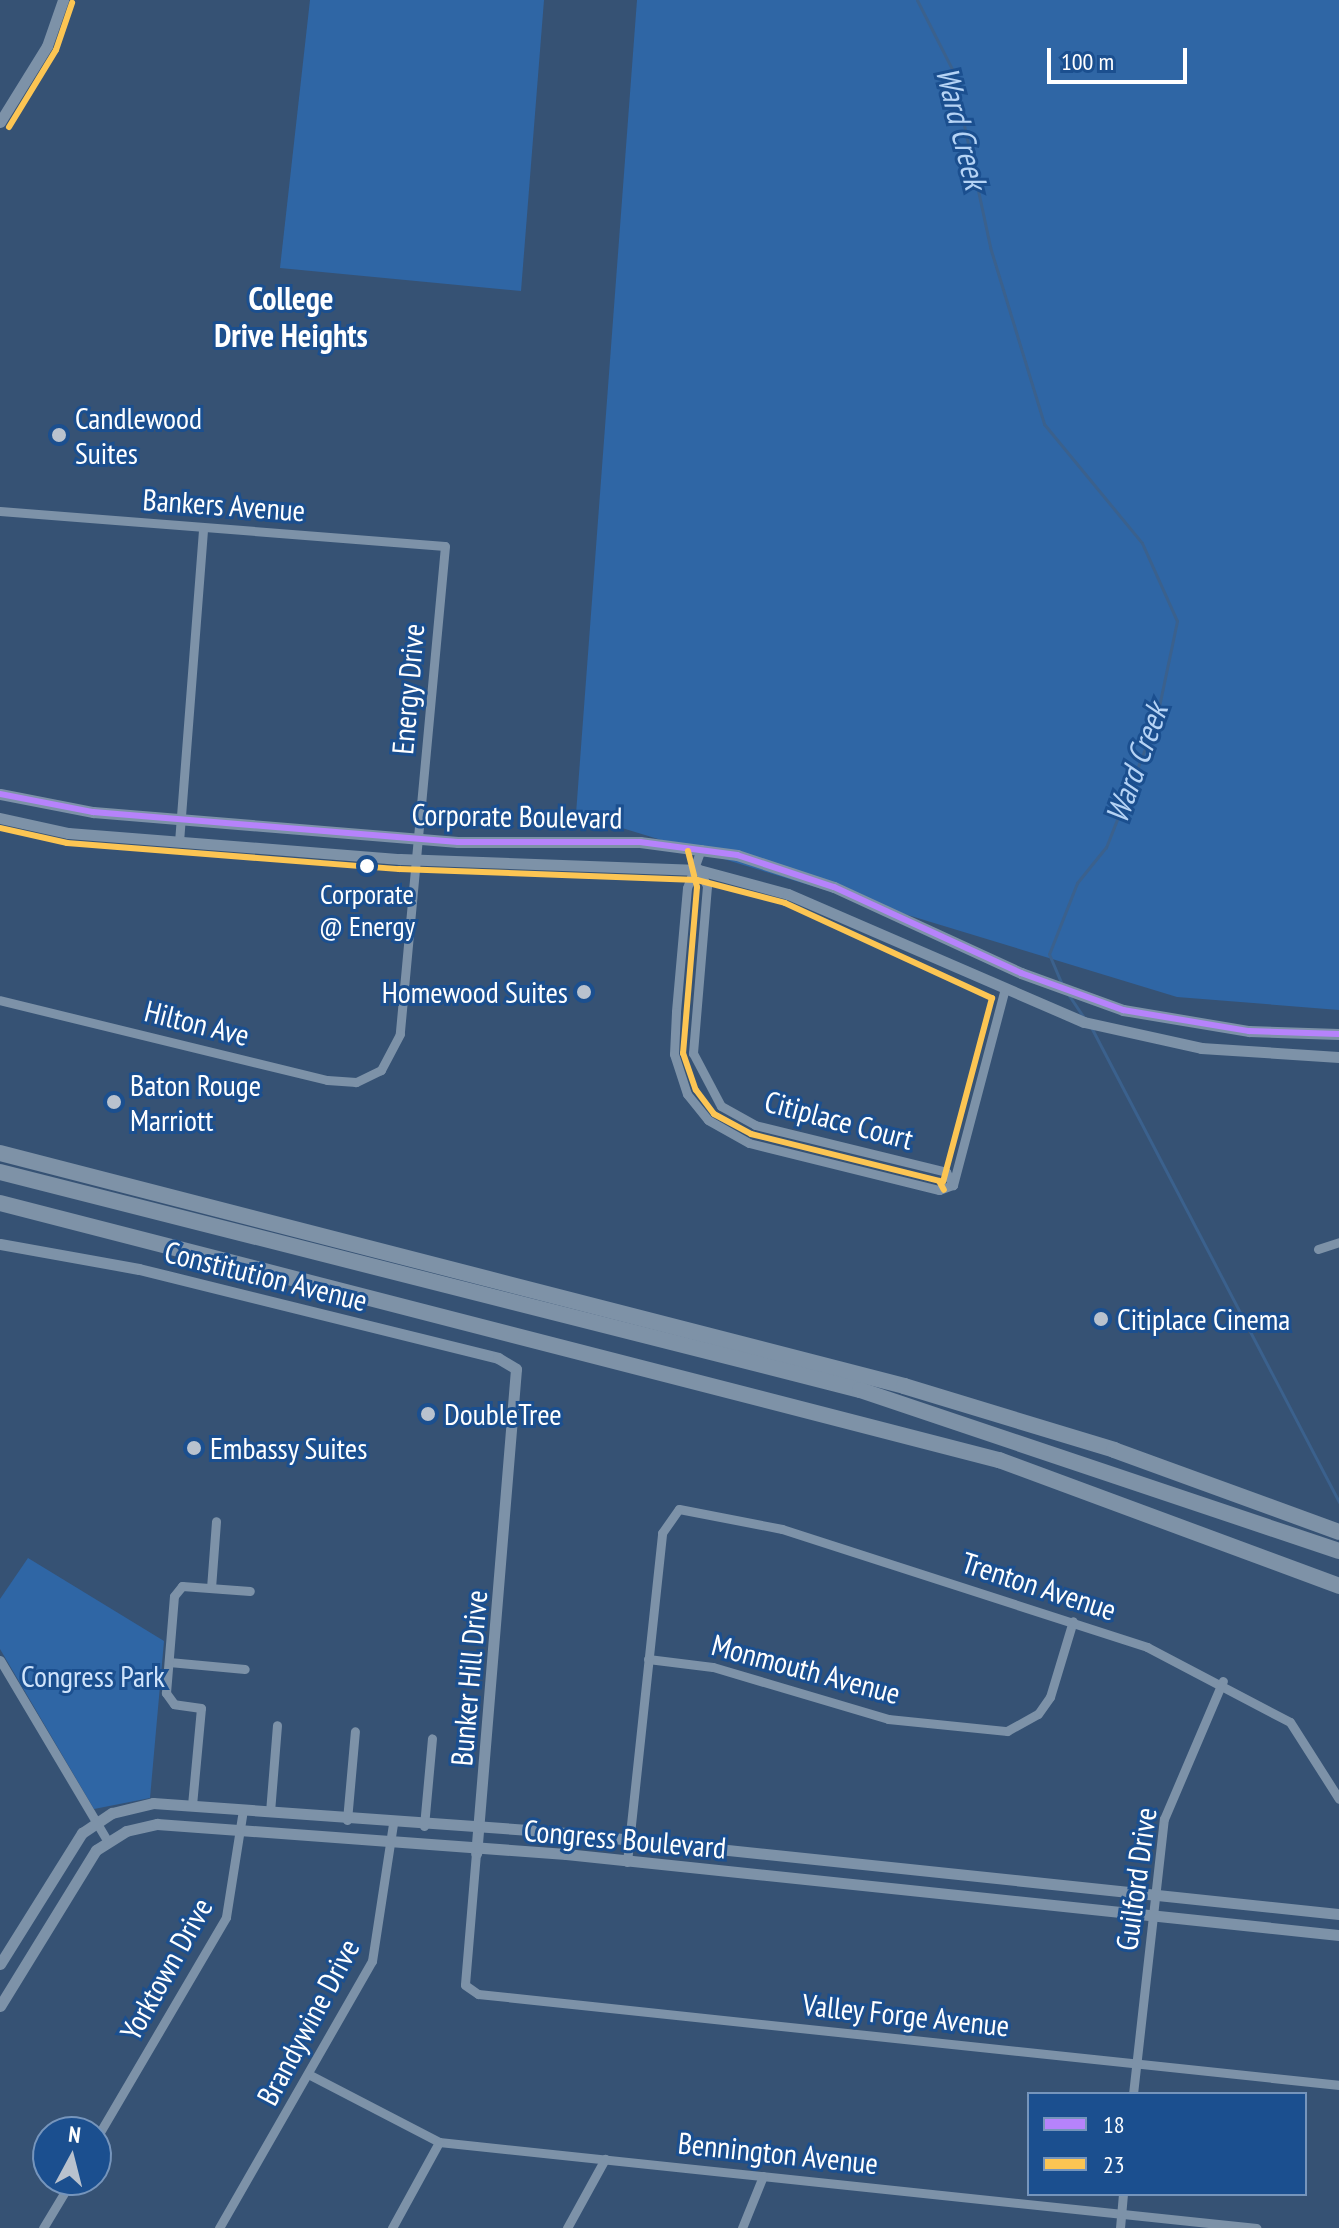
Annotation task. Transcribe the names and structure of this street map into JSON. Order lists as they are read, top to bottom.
{
  "streets": {
    "street": [
      "Bankers Avenue",
      "Energy Drive",
      "Corporate Boulevard",
      "Hilton Ave",
      "Citiplace Court",
      "Constitution Avenue",
      "Trenton Avenue",
      "Monmouth Avenue",
      "Bunker Hill Drive",
      "Congress Boulevard",
      "Guilford Drive",
      "Yorktown Drive",
      "Valley Forge Avenue",
      "Brandywine Drive",
      "Bennington Avenue"
    ]
  },
  "crossings": [
    ["Bankers Avenue", "Energy Drive"],
    ["Energy Drive", "Corporate Boulevard"],
    ["Energy Drive", "Hilton Ave"],
    ["Corporate Boulevard", "Citiplace Court"],
    ["Constitution Avenue", "Bunker Hill Drive"],
    ["Trenton Avenue", "Monmouth Avenue"],
    ["Trenton Avenue", "Guilford Drive"],
    ["Bunker Hill Drive", "Congress Boulevard"],
    ["Bunker Hill Drive", "Valley Forge Avenue"],
    ["Congress Boulevard", "Guilford Drive"],
    ["Congress Boulevard", "Yorktown Drive"],
    ["Congress Boulevard", "Brandywine Drive"],
    ["Guilford Drive", "Valley Forge Avenue"],
    ["Brandywine Drive", "Bennington Avenue"]
  ],
  "districts": ["College Drive Heights"],
  "water": ["Ward Creek"],
  "parks": ["Congress Park"],
  "places": [
    "Candlewood Suites",
    "Corporate @ Energy",
    "Homewood Suites",
    "Baton Rouge Marriott",
    "Citiplace Cinema",
    "DoubleTree",
    "Embassy Suites"
  ],
  "lines": ["transit line 23", "transit line 18"],
  "legend": ["18", "23"],
  "scale_bar": "100 m",
  "north": "top"
}
